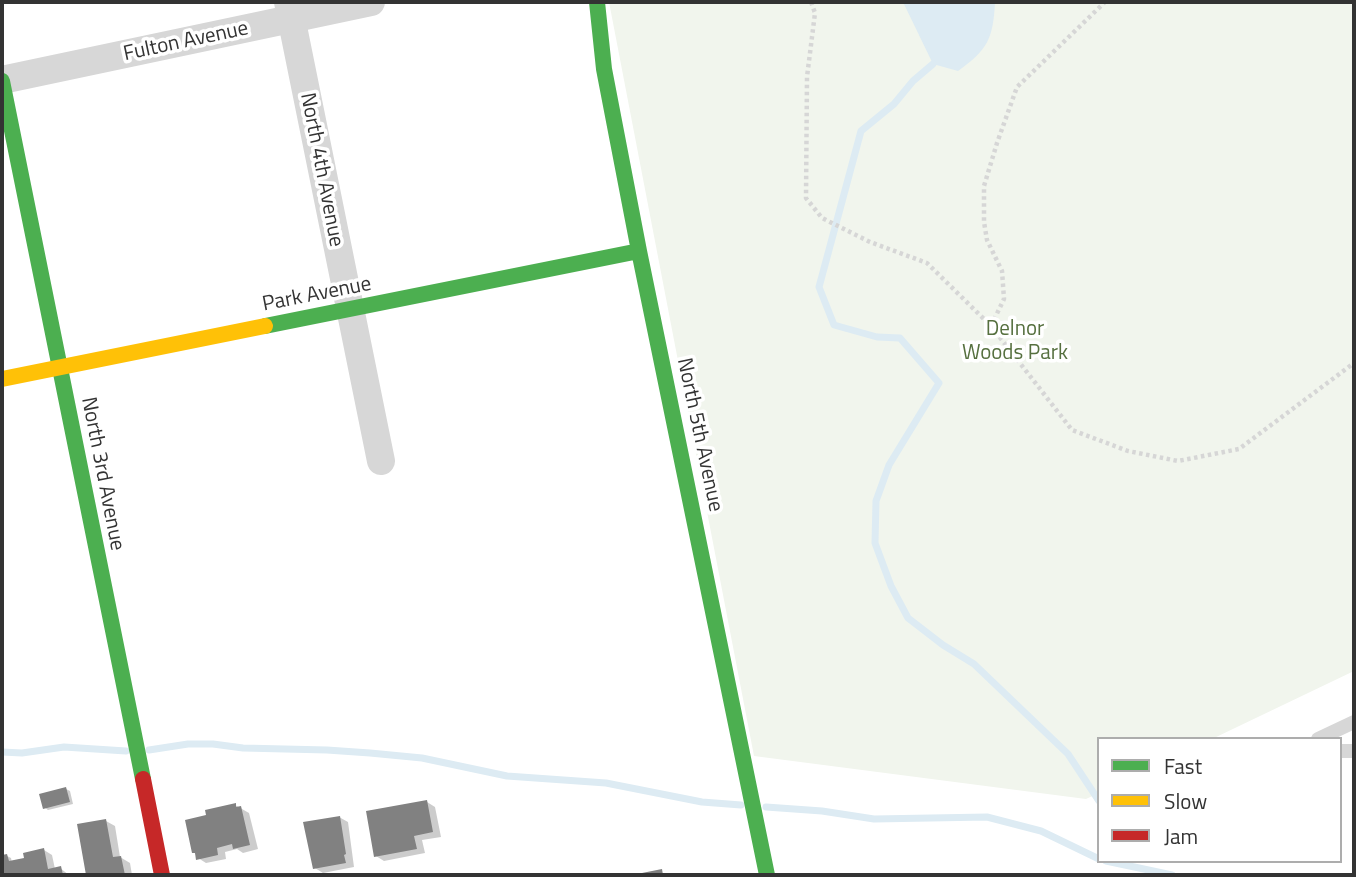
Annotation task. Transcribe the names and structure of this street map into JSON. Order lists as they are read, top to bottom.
{
  "streets": {
    "street": [
      "Fulton Avenue",
      "North 4th Avenue",
      "Park Avenue",
      "North 5th Avenue",
      "North 3rd Avenue"
    ]
  },
  "crossings": [
    ["Fulton Avenue", "North 4th Avenue"],
    ["Fulton Avenue", "North 3rd Avenue"],
    ["North 4th Avenue", "Park Avenue"],
    ["Park Avenue", "North 5th Avenue"],
    ["Park Avenue", "North 3rd Avenue"]
  ],
  "parks": ["Delnor Woods Park"],
  "legend": ["Fast", "Slow", "Jam"]
}
